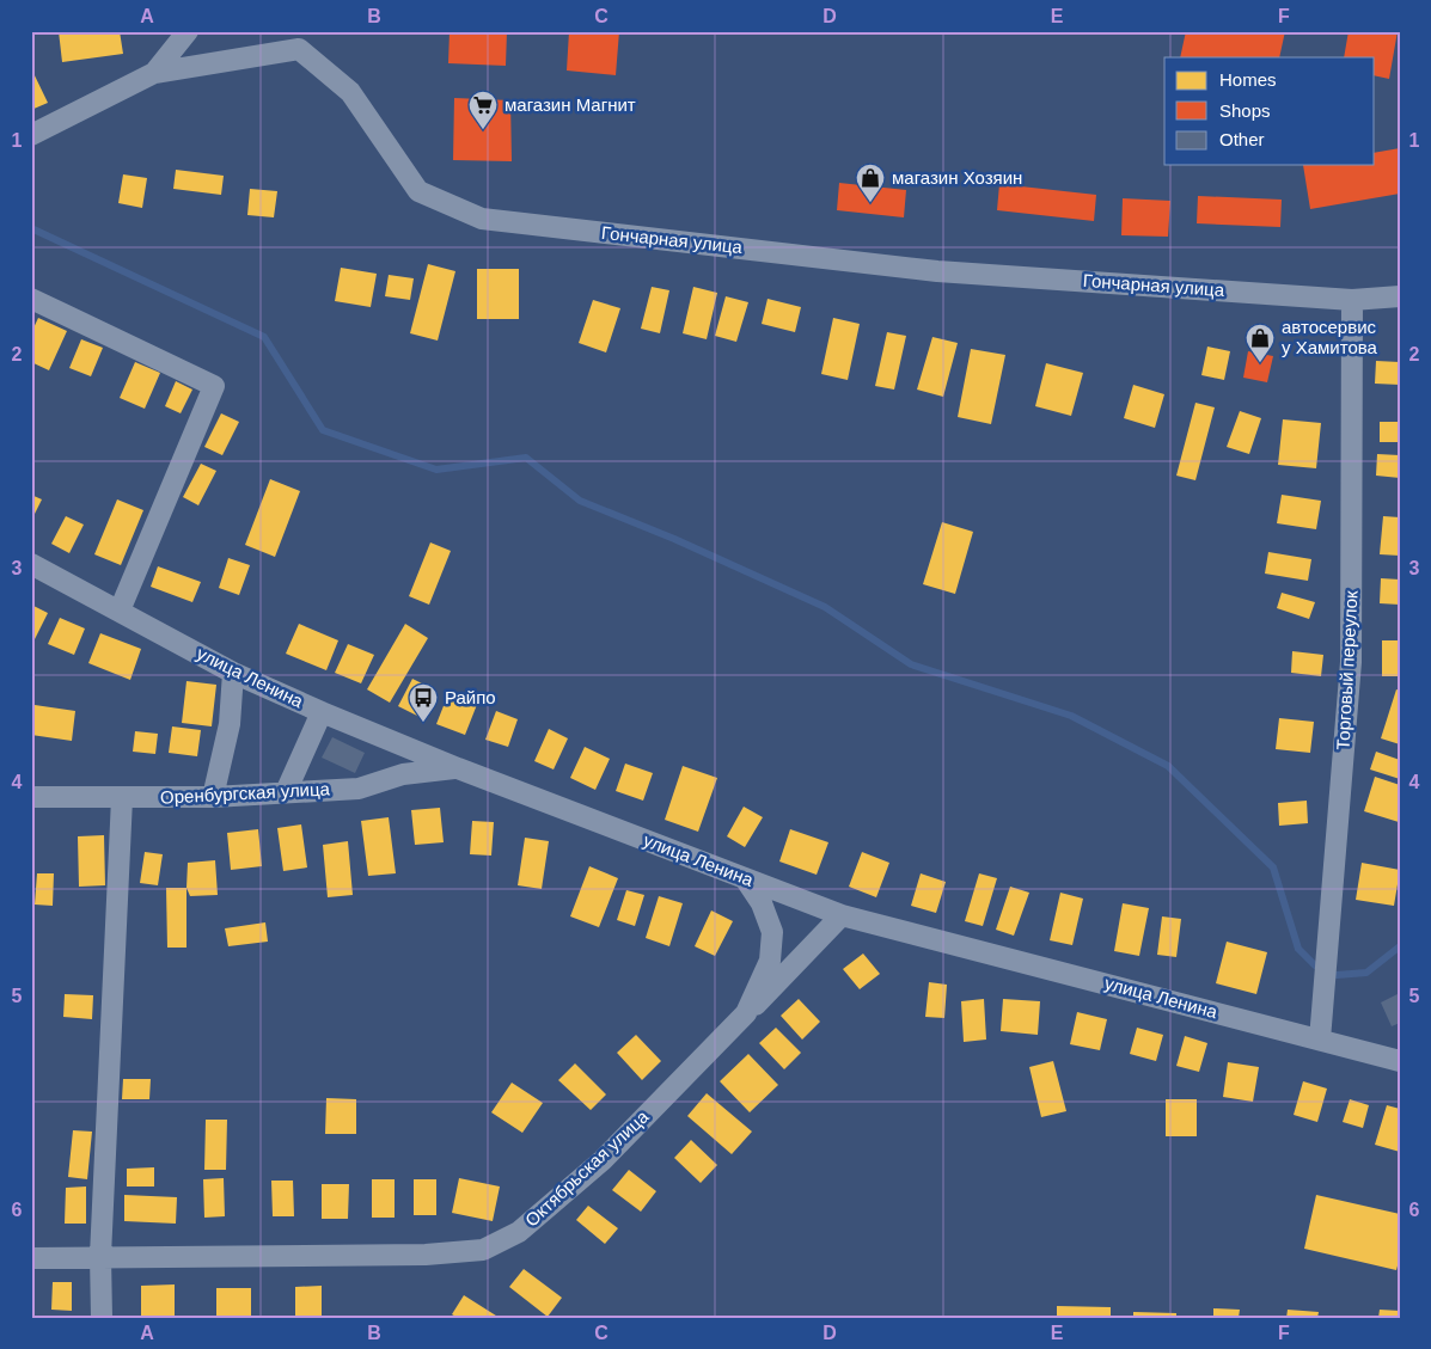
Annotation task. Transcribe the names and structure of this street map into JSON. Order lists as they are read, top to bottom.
{
  "streets": {
    "street": [
      "Гончарная улица",
      "Торговый переулок",
      "улица Ленина",
      "Оренбургская улица",
      "Октябрьская улица"
    ]
  },
  "crossings": [
    ["Гончарная улица", "Торговый переулок"],
    ["Торговый переулок", "улица Ленина"],
    ["улица Ленина", "Оренбургская улица"],
    ["улица Ленина", "Октябрьская улица"]
  ],
  "places": {
    "supermarket": ["магазин Магнит"],
    "shop": ["магазин Хозяин", "автосервис у Хамитова"],
    "bus stop": ["Райпо"]
  },
  "legend": ["Homes", "Shops", "Other"],
  "grid": {
    "columns": [
      "A",
      "B",
      "C",
      "D",
      "E",
      "F"
    ],
    "rows": [
      "1",
      "2",
      "3",
      "4",
      "5",
      "6"
    ]
  }
}
